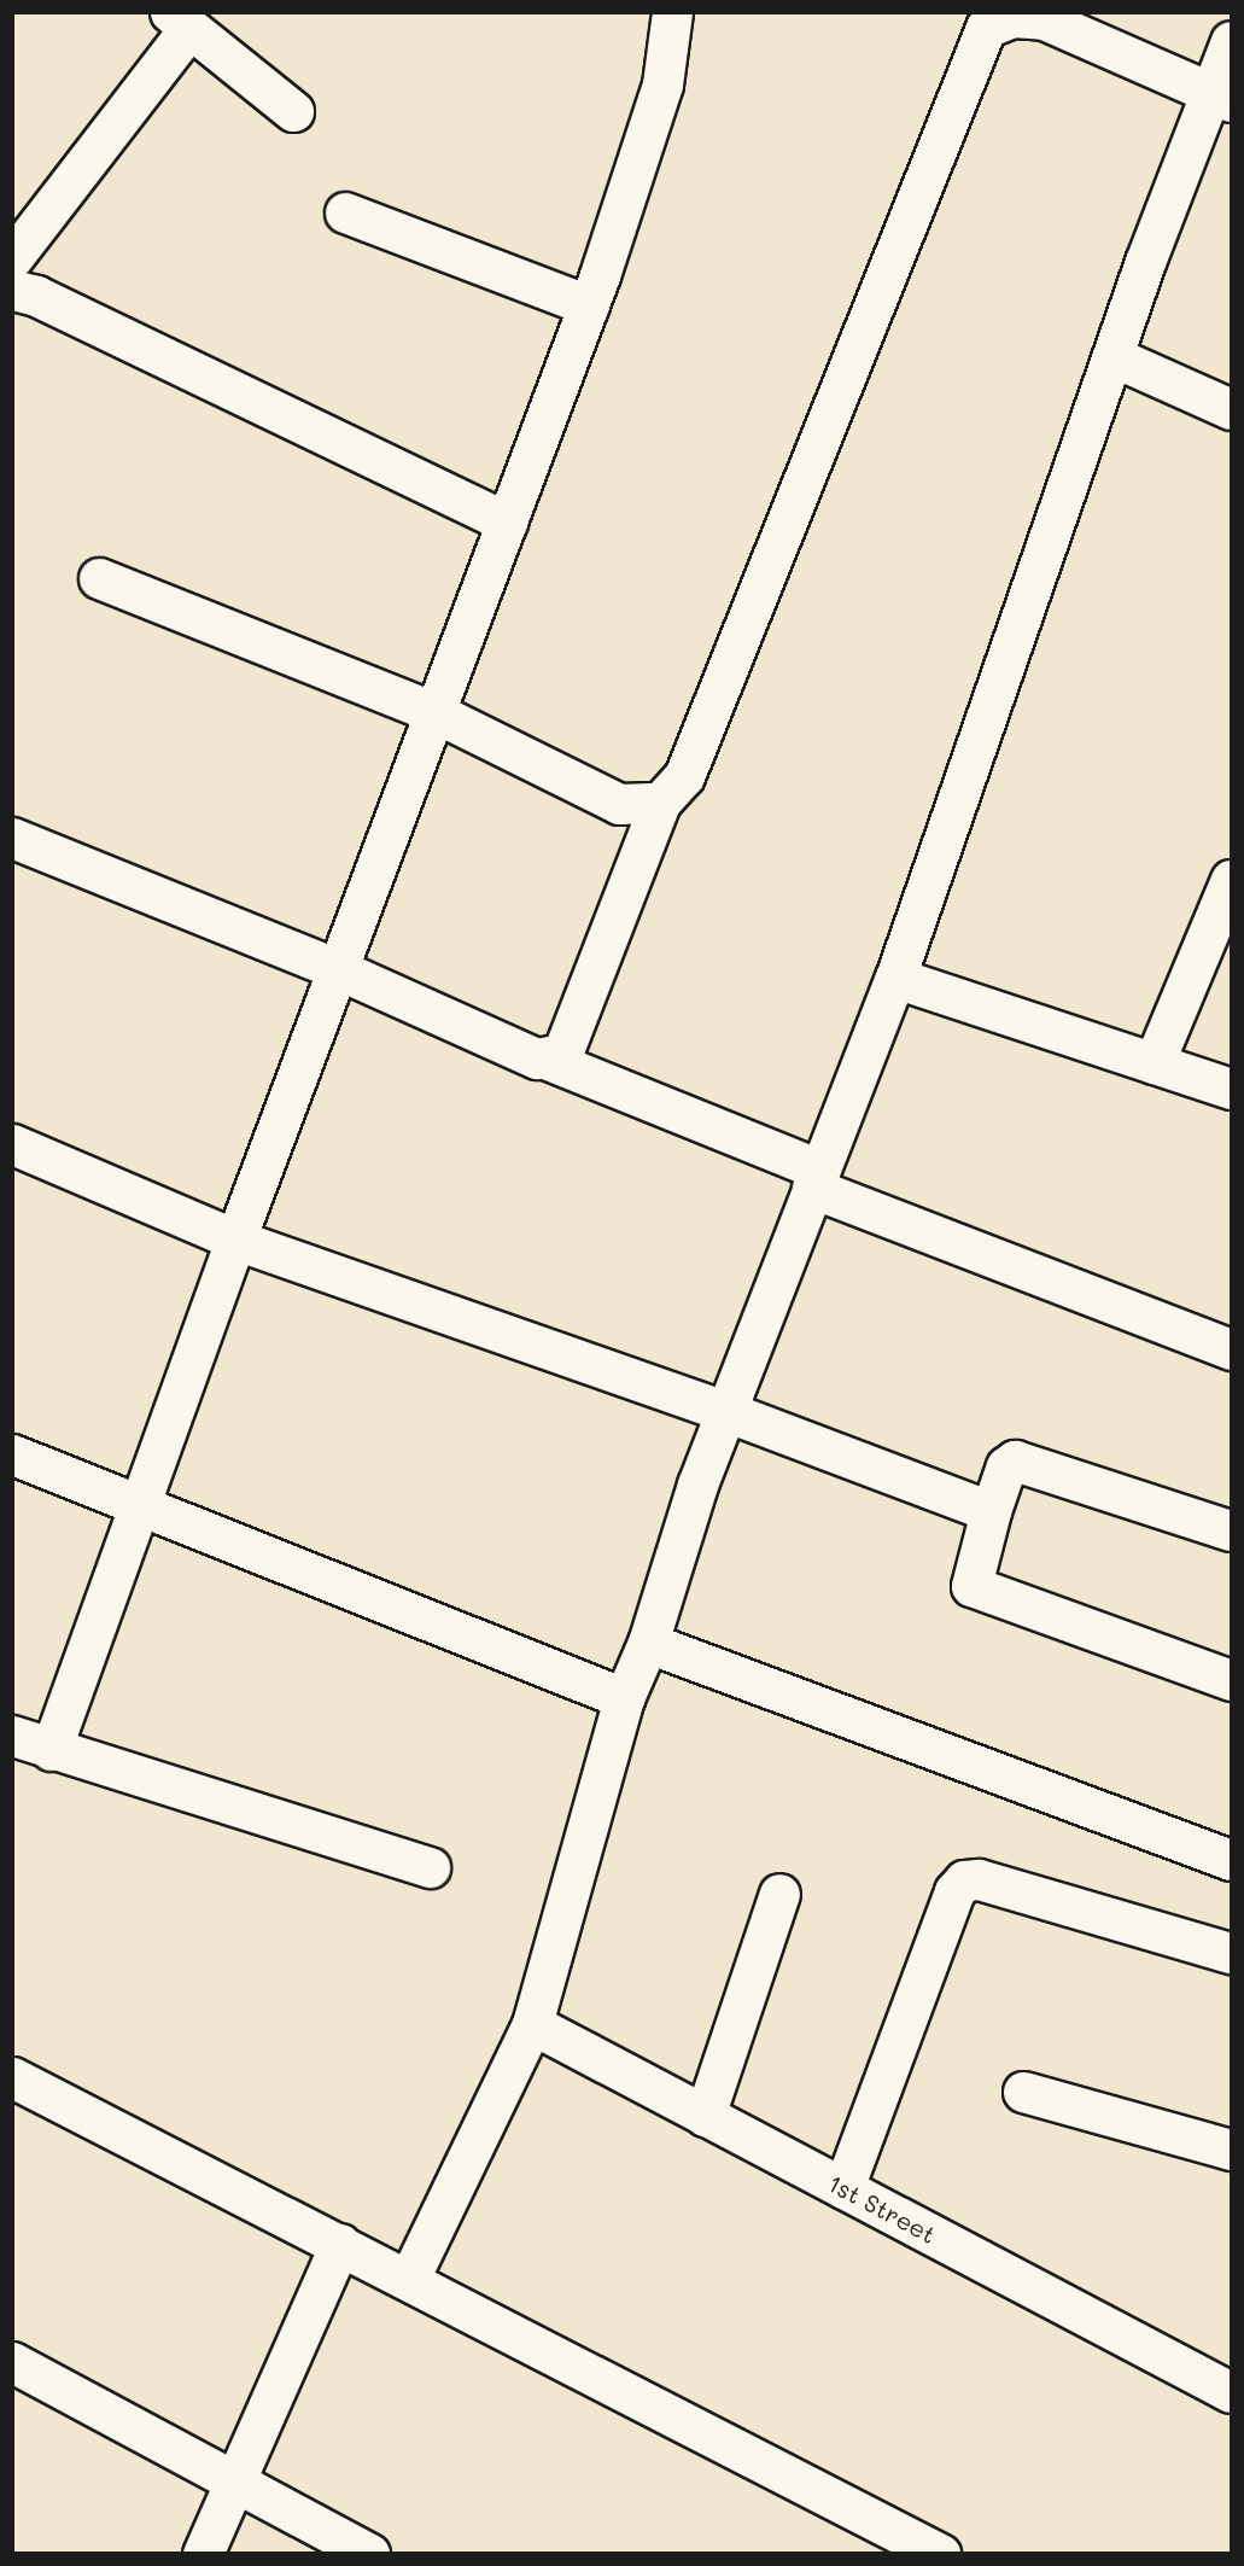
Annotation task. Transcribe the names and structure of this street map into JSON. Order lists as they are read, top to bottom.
{
  "streets": {
    "street": ["1st Street"]
  }
}
